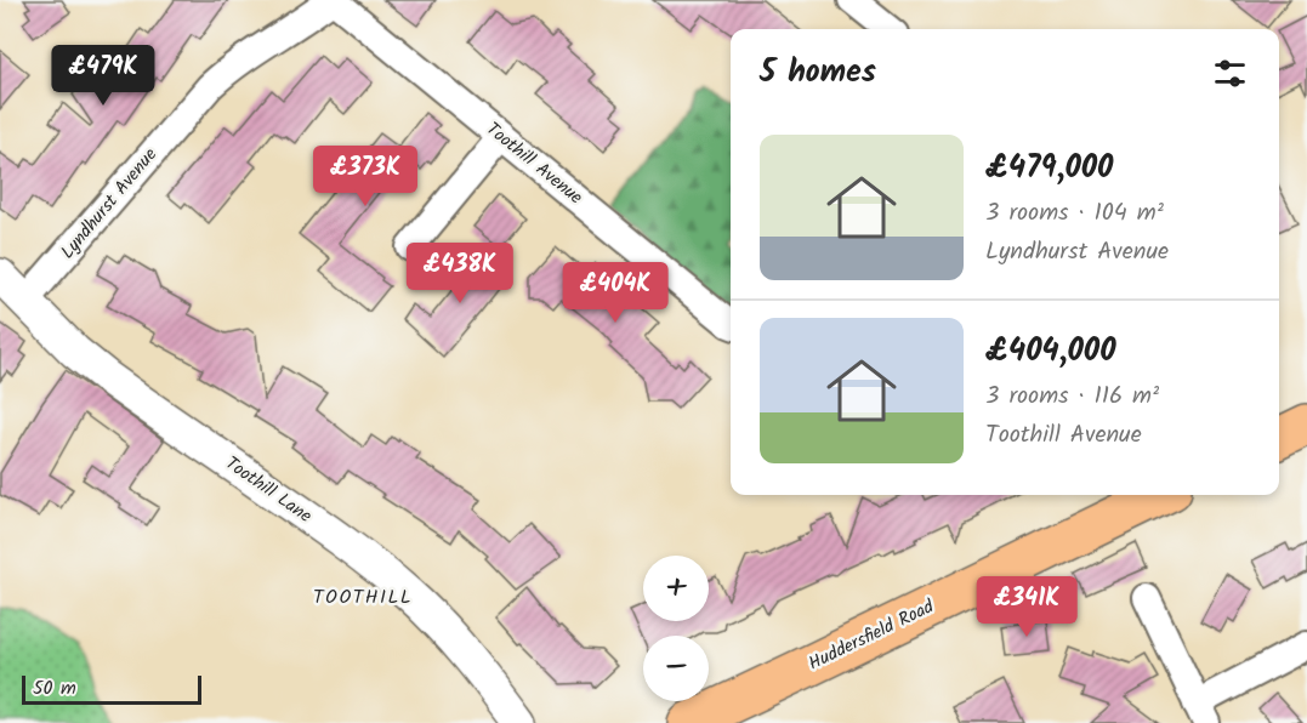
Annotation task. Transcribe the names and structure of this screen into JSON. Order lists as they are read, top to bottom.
{
  "streets": {
    "main road": ["Huddersfield Road"],
    "street": ["Toothill Avenue", "Lyndhurst Avenue", "Toothill Lane"]
  },
  "crossings": [
    ["Toothill Avenue", "Lyndhurst Avenue"],
    ["Lyndhurst Avenue", "Toothill Lane"]
  ],
  "districts": ["TOOTHILL"],
  "scale_bar": "50 m",
  "page": {
    "heading": "5 homes",
    "price": [
      "£479K",
      "£373K",
      "£438K",
      "£404K",
      "£341K"
    ],
    "list": [
      {
        "name": "£479,000",
        "note": "3 rooms · 104 m² · Lyndhurst Avenue"
      },
      {
        "name": "£404,000",
        "note": "3 rooms · 116 m² · Toothill Avenue"
      }
    ],
    "map_buttons": ["+", "−"],
    "scale": "50 m"
  }
}
